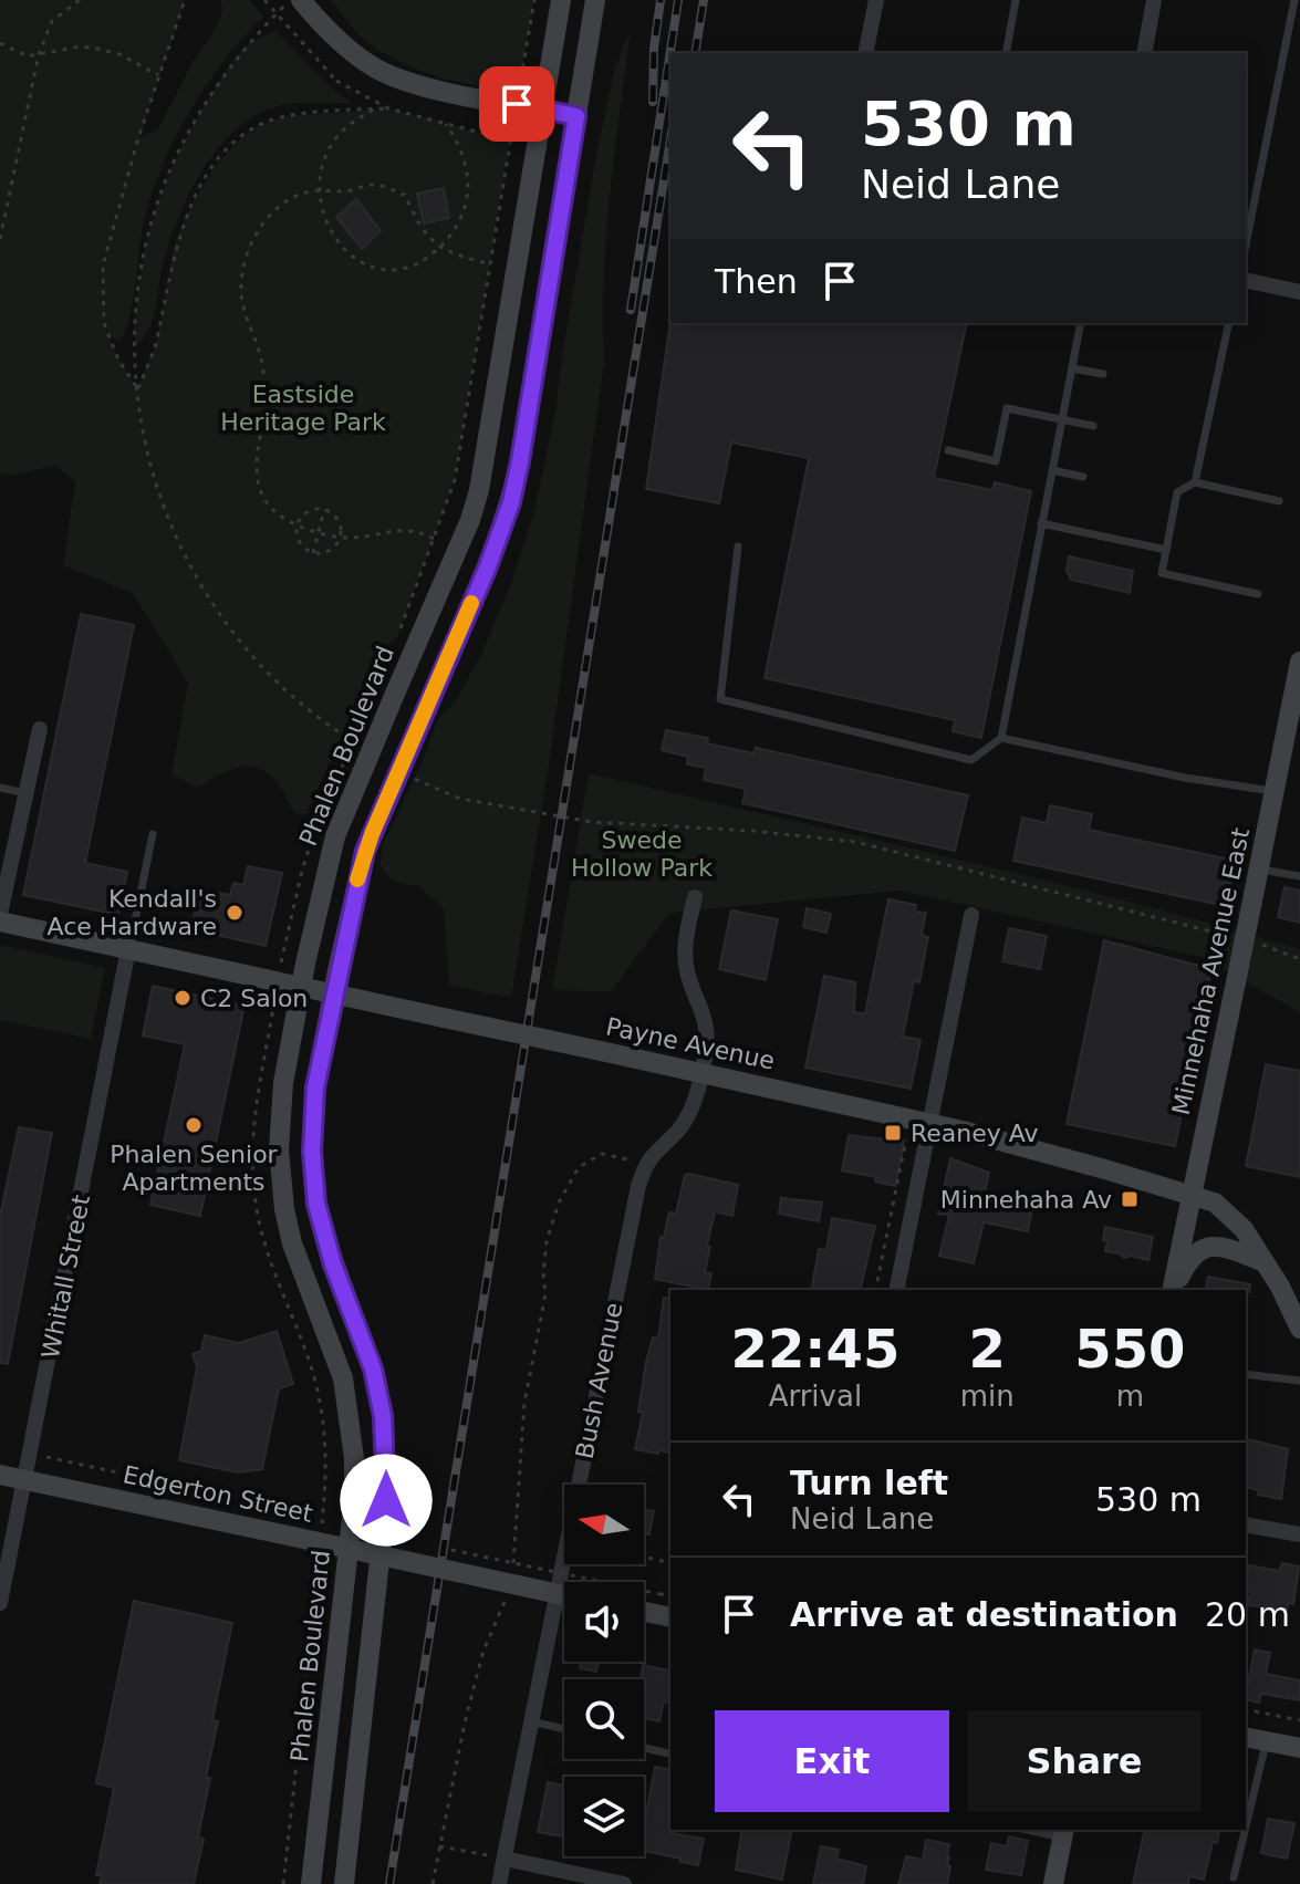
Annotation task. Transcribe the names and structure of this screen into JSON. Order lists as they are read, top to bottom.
{
  "streets": {
    "main road": [
      "Phalen Boulevard",
      "Minnehaha Avenue East",
      "Payne Avenue",
      "Edgerton Street"
    ],
    "street": ["Whitall Street", "Bush Avenue"]
  },
  "crossings": [
    ["Phalen Boulevard", "Payne Avenue"],
    ["Minnehaha Avenue East", "Payne Avenue"],
    ["Payne Avenue", "Whitall Street"],
    ["Payne Avenue", "Bush Avenue"],
    ["Whitall Street", "Edgerton Street"]
  ],
  "parks": ["Eastside Heritage Park", "Swede Hollow Park"],
  "places": {
    "other": ["Kendall's Ace Hardware", "C2 Salon", "Phalen Senior Apartments"],
    "transit": ["Reaney Av", "Minnehaha Av"]
  },
  "north": "left",
  "page": {
    "turn": ["530 m", "Neid Lane"],
    "then": "Then",
    "eta": [
      "22:45",
      "Arrival",
      "2",
      "min",
      "550",
      "m"
    ],
    "list": [
      {
        "name": "Turn left",
        "note": "Neid Lane",
        "value": "530 m"
      },
      {
        "name": "Arrive at destination",
        "value": "20 m"
      }
    ],
    "buttons": ["Exit", "Share"]
  }
}
